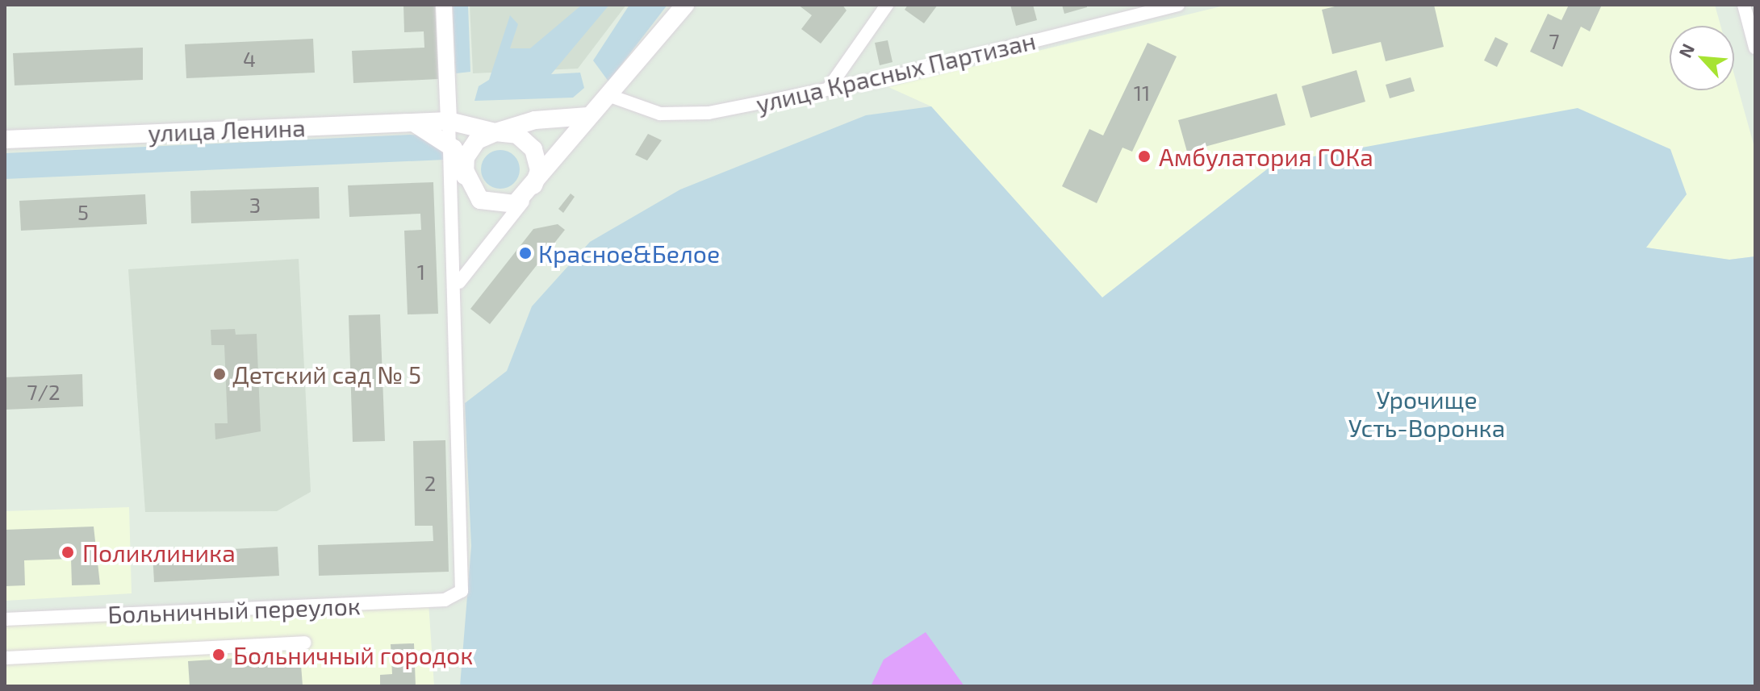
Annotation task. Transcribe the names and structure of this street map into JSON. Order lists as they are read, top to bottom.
{
  "streets": {
    "main road": ["улица Ленина"],
    "street": ["улица Красных Партизан", "Больничный переулок"]
  },
  "parks": ["Урочище Усть-Воронка"],
  "places": [
    "Амбулатория ГОКа",
    "Красное&Белое",
    "Детский сад № 5",
    "Поликлиника",
    "Больничный городок"
  ],
  "house_numbers": [
    "7",
    "4",
    "11",
    "3",
    "5",
    "1",
    "7/2",
    "2"
  ],
  "north": "top left"
}
